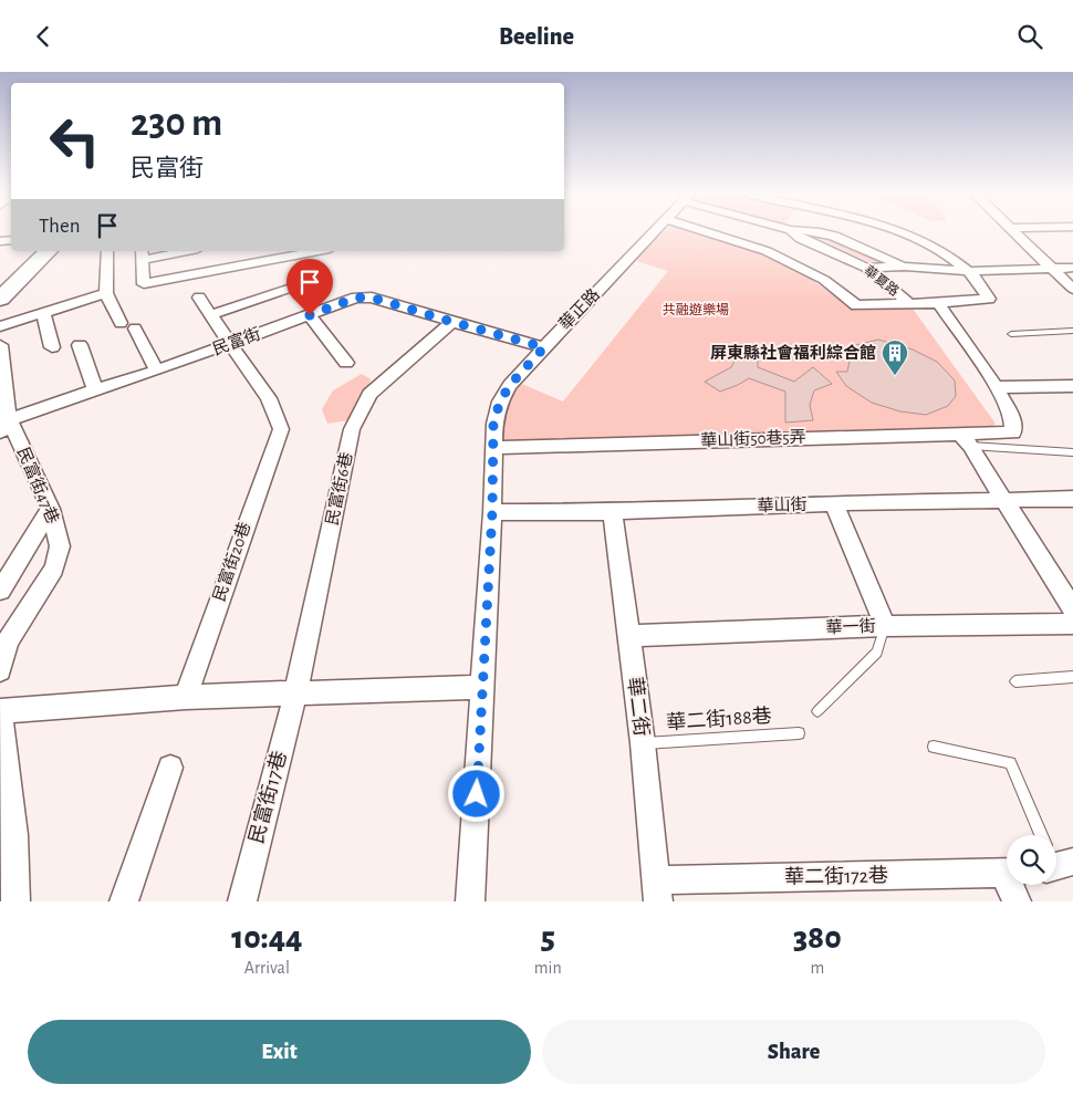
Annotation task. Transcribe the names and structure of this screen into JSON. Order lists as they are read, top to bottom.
{
  "streets": {
    "street": [
      "華夏路",
      "華正路",
      "民富街",
      "華山街50巷5弄",
      "民富街47巷",
      "民富街6巷",
      "華山街",
      "民富街20巷",
      "華一街",
      "華二街",
      "民富街17巷",
      "華二街172巷"
    ],
    "lane": ["華二街188巷"]
  },
  "crossings": [
    ["華正路", "民富街"],
    ["華正路", "華山街50巷5弄"],
    ["華正路", "華山街"],
    ["民富街", "民富街47巷"],
    ["民富街", "民富街6巷"],
    ["民富街", "民富街20巷"],
    ["民富街6巷", "民富街17巷"],
    ["華山街", "華二街"],
    ["華一街", "華二街"],
    ["華二街", "華二街188巷"],
    ["華二街", "華二街172巷"]
  ],
  "parks": ["共融遊樂場"],
  "places": {
    "building": ["屏東縣社會福利綜合館"]
  },
  "page": {
    "header": "Beeline",
    "turn": ["230 m", "民富街"],
    "then": "Then",
    "eta": [
      "10:44",
      "Arrival",
      "5",
      "min",
      "380",
      "m"
    ],
    "buttons": ["Exit", "Share"]
  }
}
